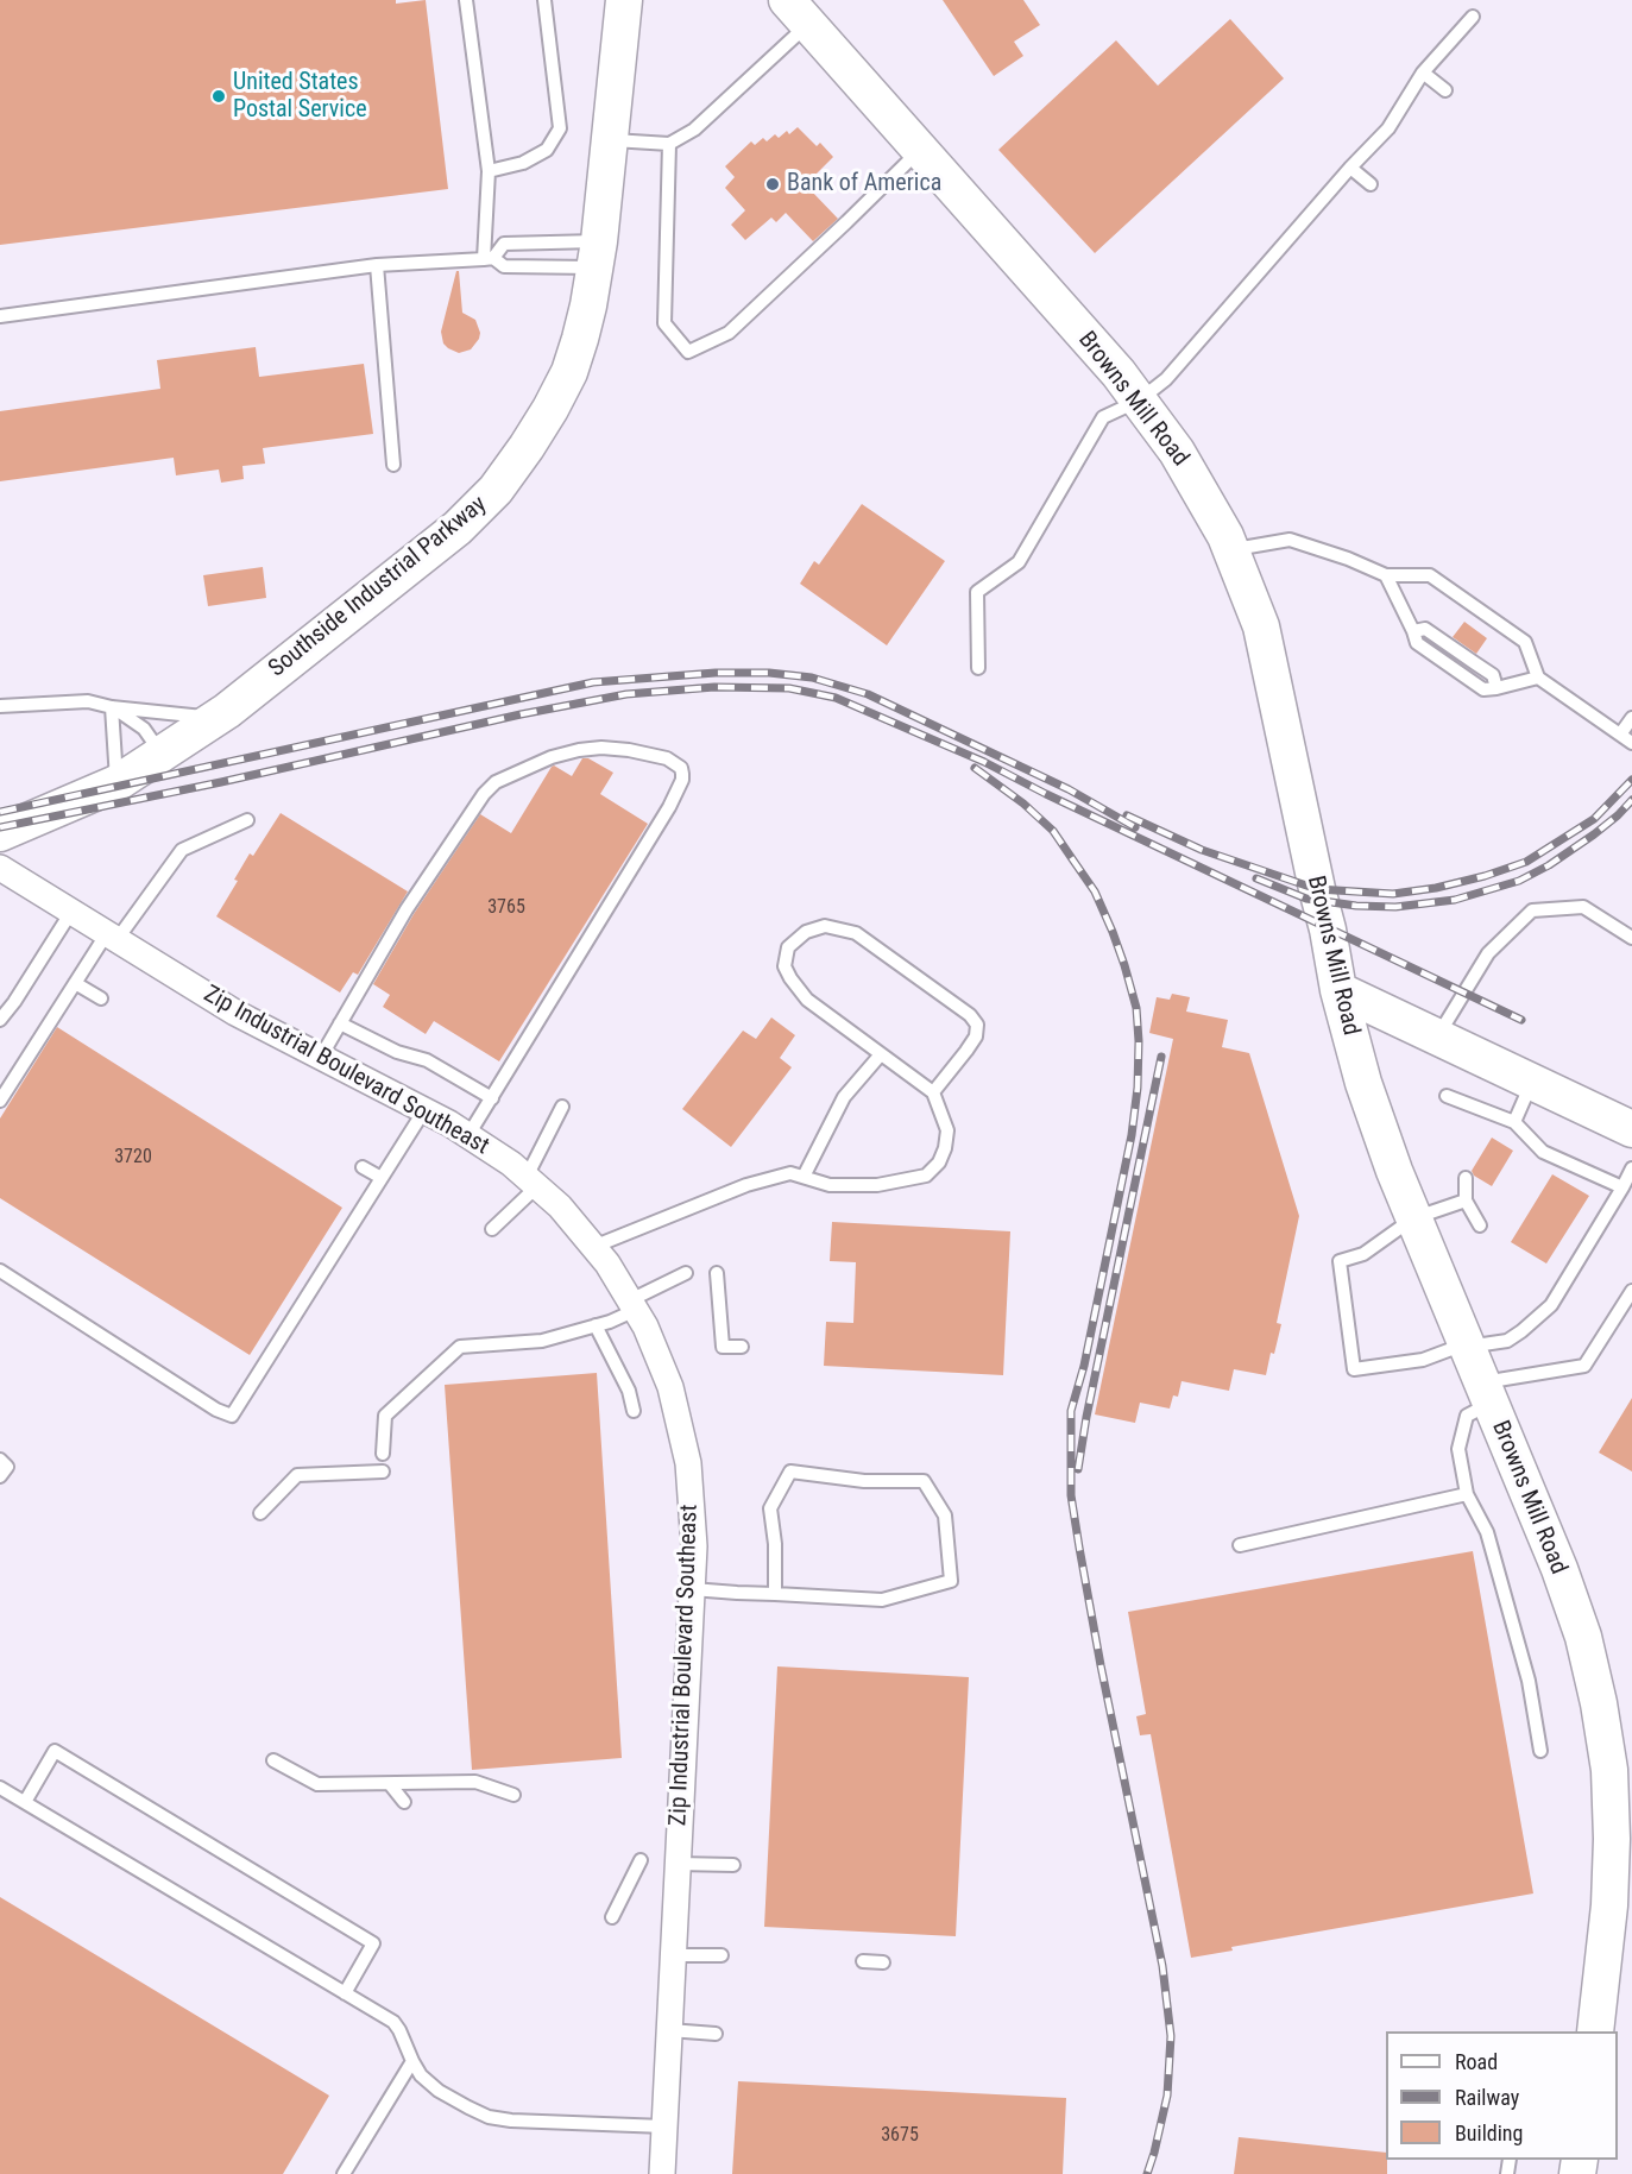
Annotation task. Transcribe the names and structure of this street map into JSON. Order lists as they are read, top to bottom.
{
  "streets": {
    "street": ["Browns Mill Road", "Southside Industrial Parkway", "Zip Industrial Boulevard Southeast"]
  },
  "places": ["United States Postal Service", "Bank of America"],
  "house_numbers": ["3765", "3720", "3675"],
  "legend": ["Road", "Railway", "Building"]
}
